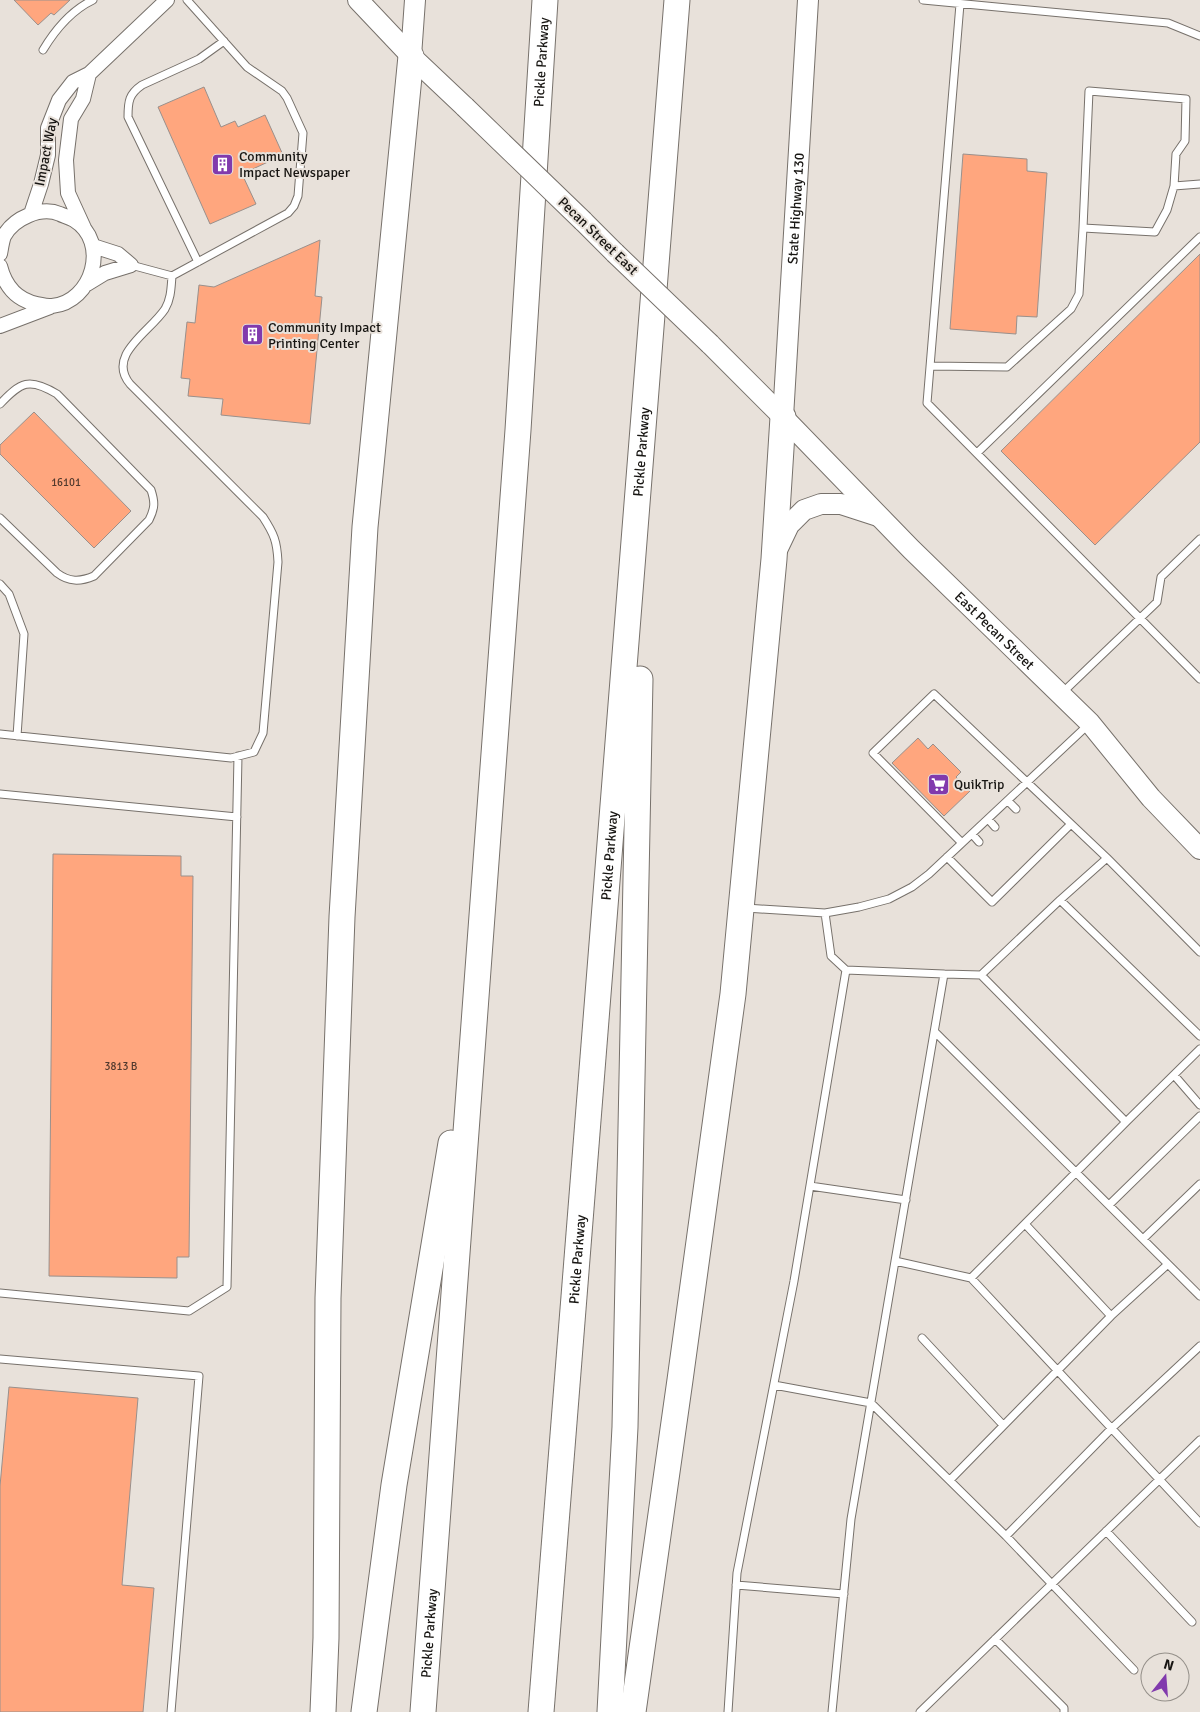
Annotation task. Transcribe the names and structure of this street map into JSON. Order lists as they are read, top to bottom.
{
  "streets": {
    "highway": ["Pickle Parkway"],
    "main road": ["State Highway 130", "Pecan Street East", "East Pecan Street"],
    "street": ["Impact Way"]
  },
  "crossings": [
    ["State Highway 130", "Pecan Street East"],
    ["State Highway 130", "East Pecan Street"],
    ["Pecan Street East", "East Pecan Street"]
  ],
  "places": {
    "building": ["Community Impact Newspaper", "Community Impact Printing Center"],
    "supermarket": ["QuikTrip"]
  },
  "house_numbers": ["16101", "3813 B"],
  "north": "top"
}
